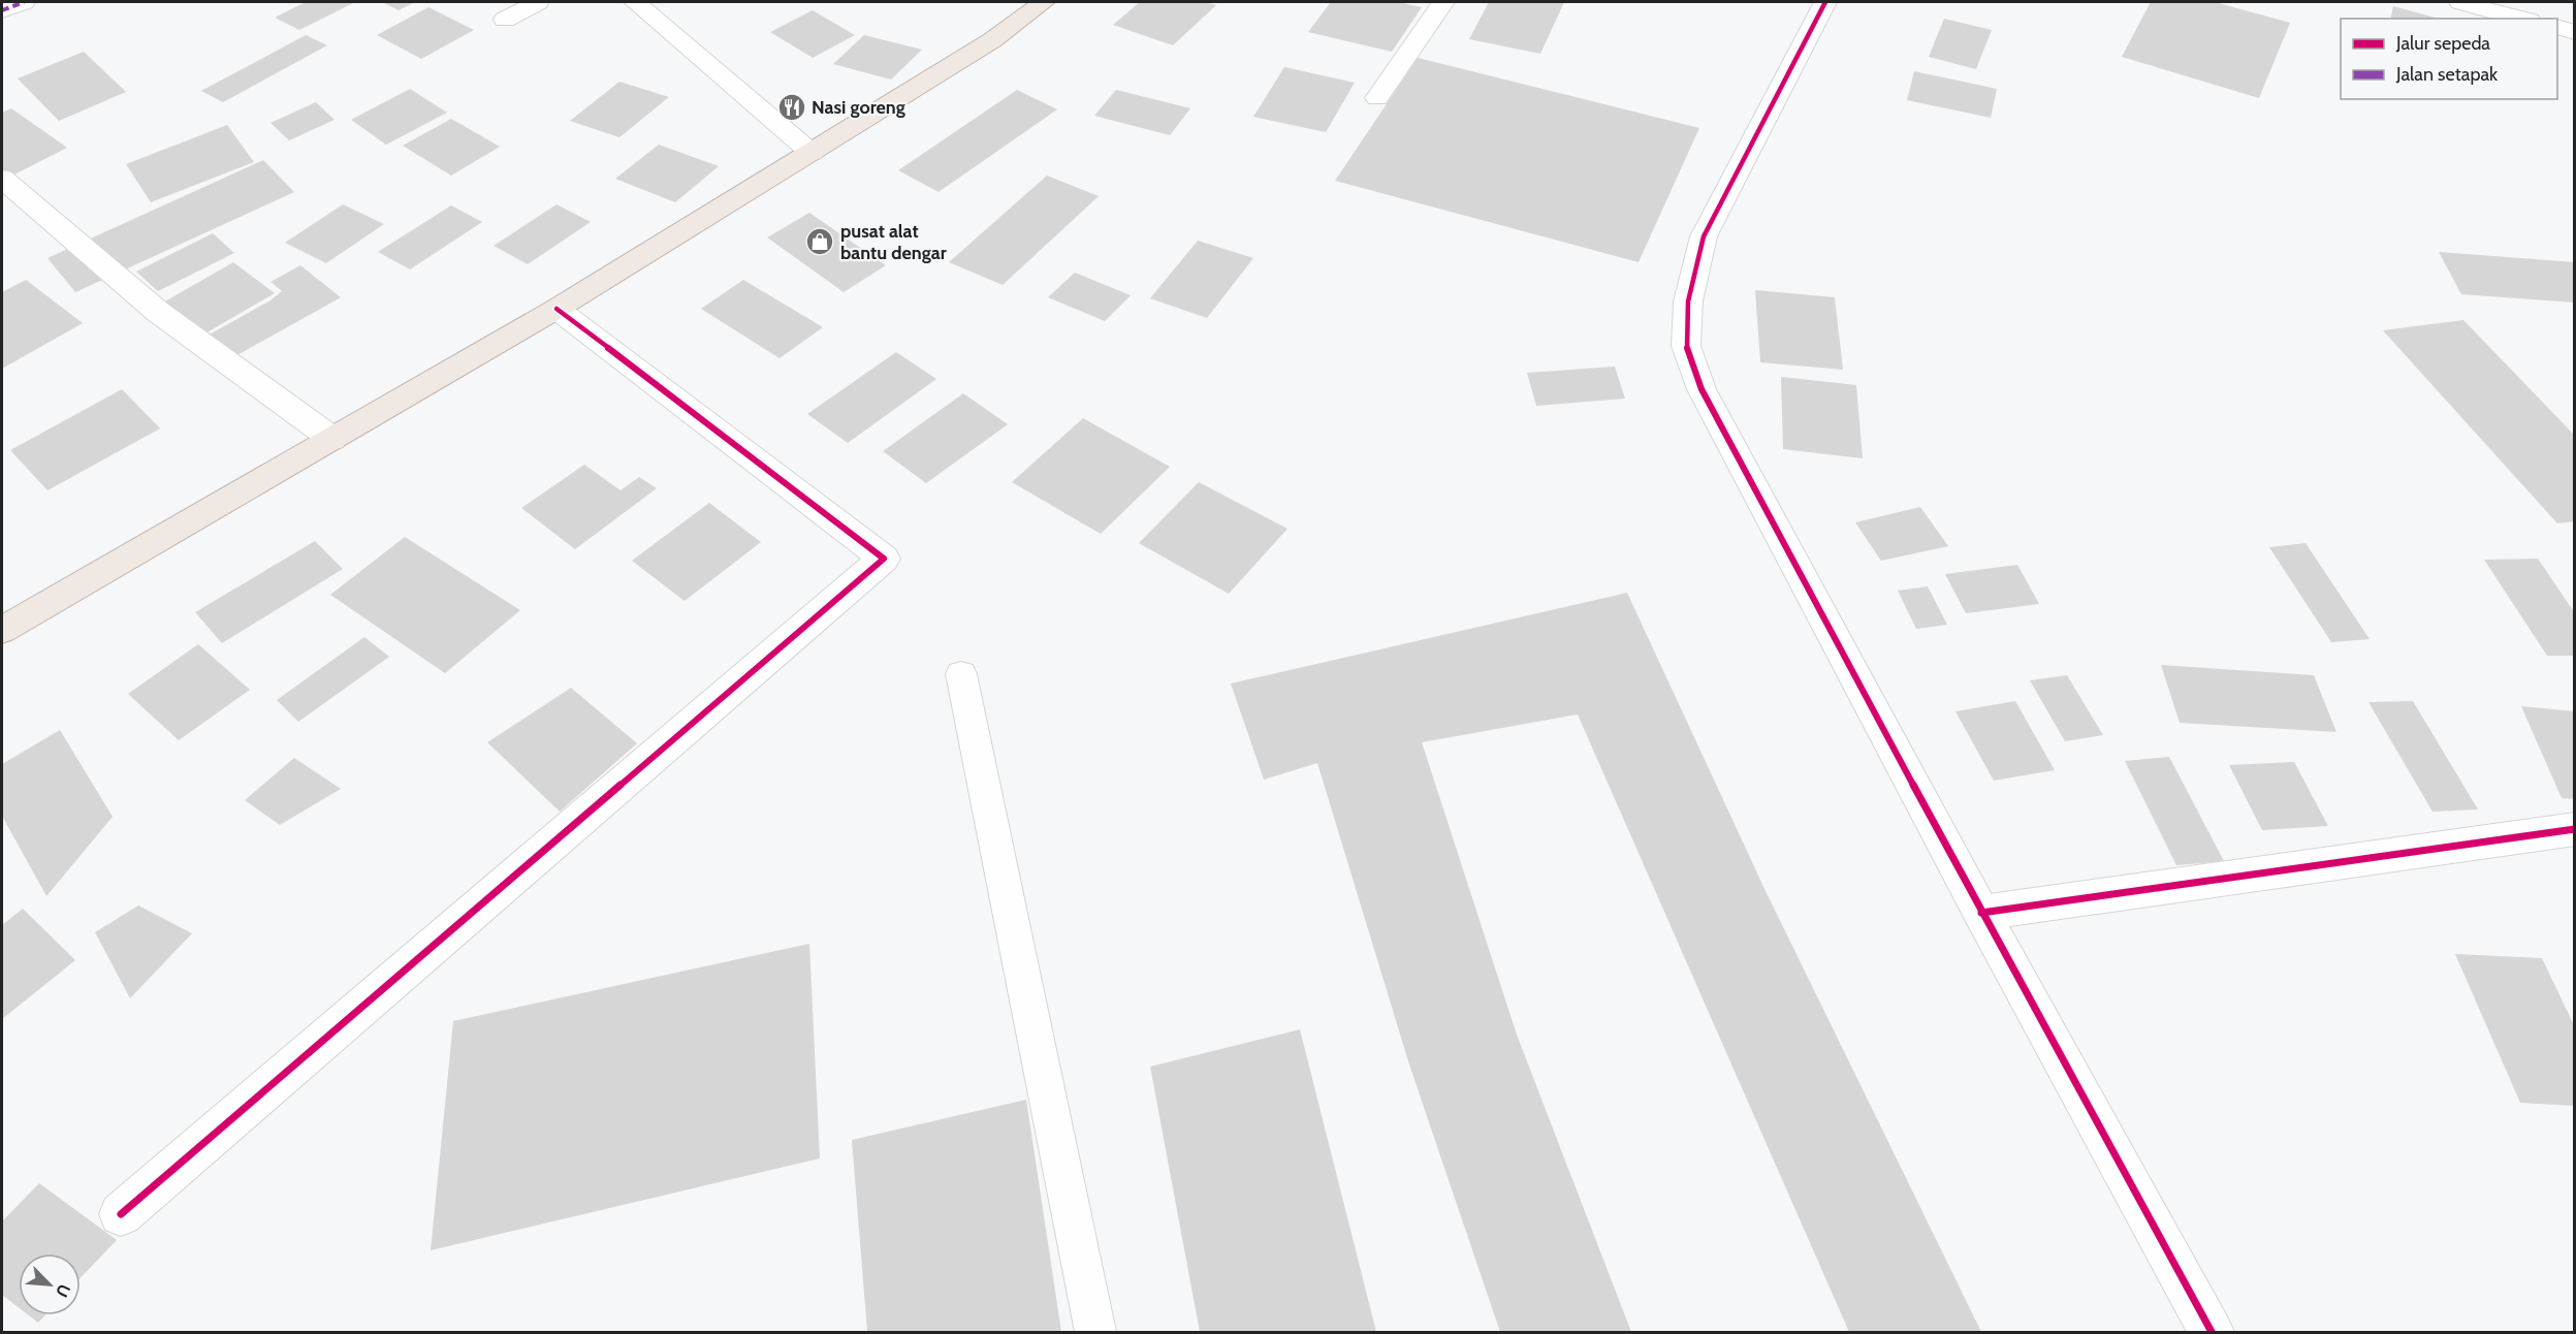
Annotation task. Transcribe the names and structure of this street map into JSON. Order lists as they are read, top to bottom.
{
  "places": {
    "restaurant": ["Nasi goreng"],
    "shop": ["pusat alat bantu dengar"]
  },
  "legend": ["Jalur sepeda", "Jalan setapak"],
  "north": "bottom right"
}
